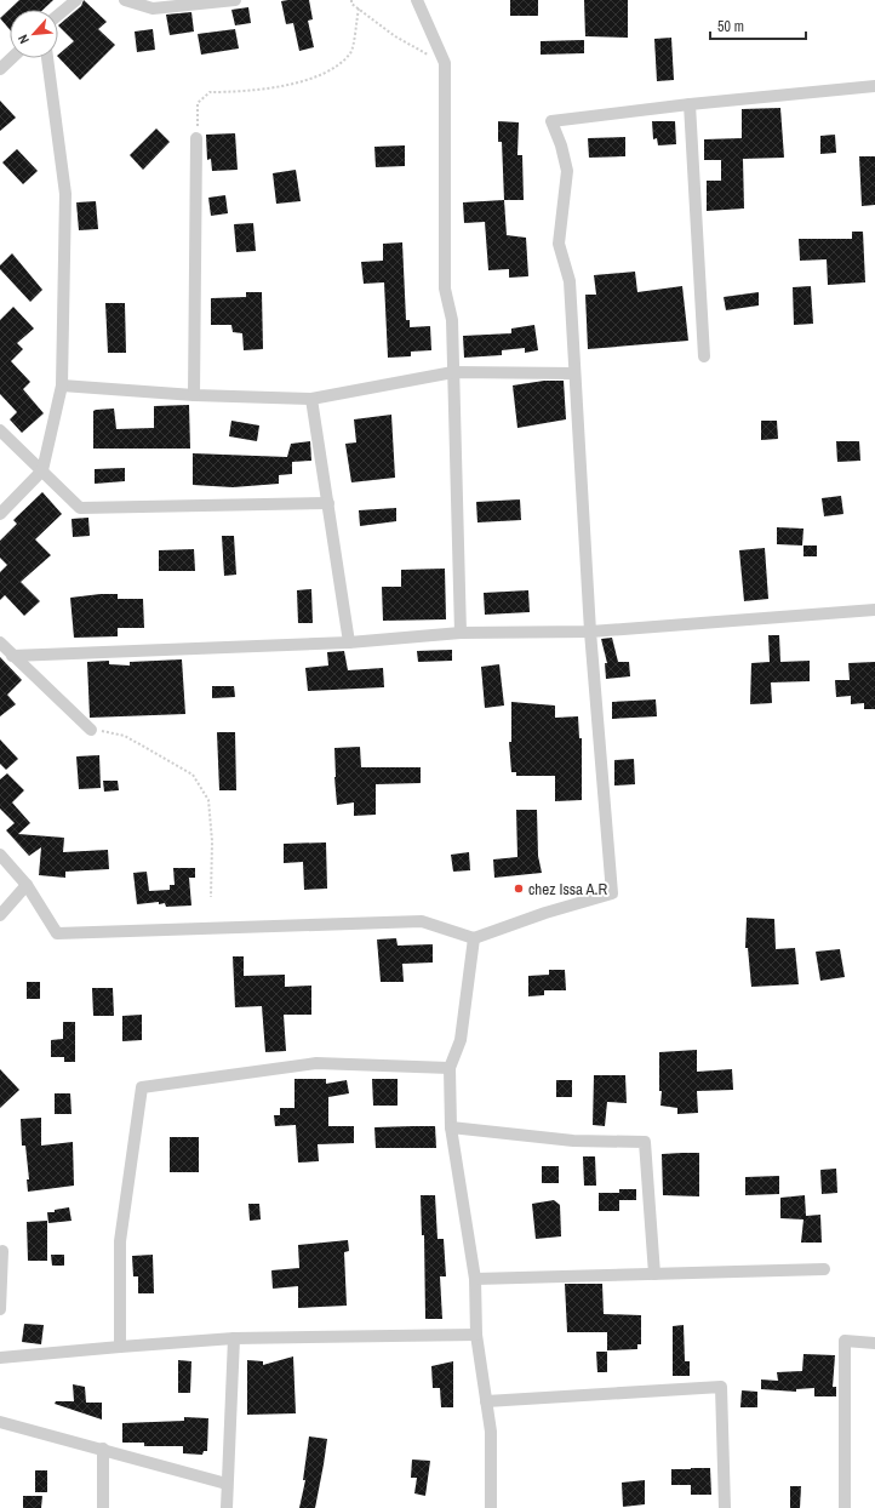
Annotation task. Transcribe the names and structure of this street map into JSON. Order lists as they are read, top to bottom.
{
  "places": ["chez Issa A.R"],
  "scale_bar": "50 m",
  "north": "bottom left"
}
